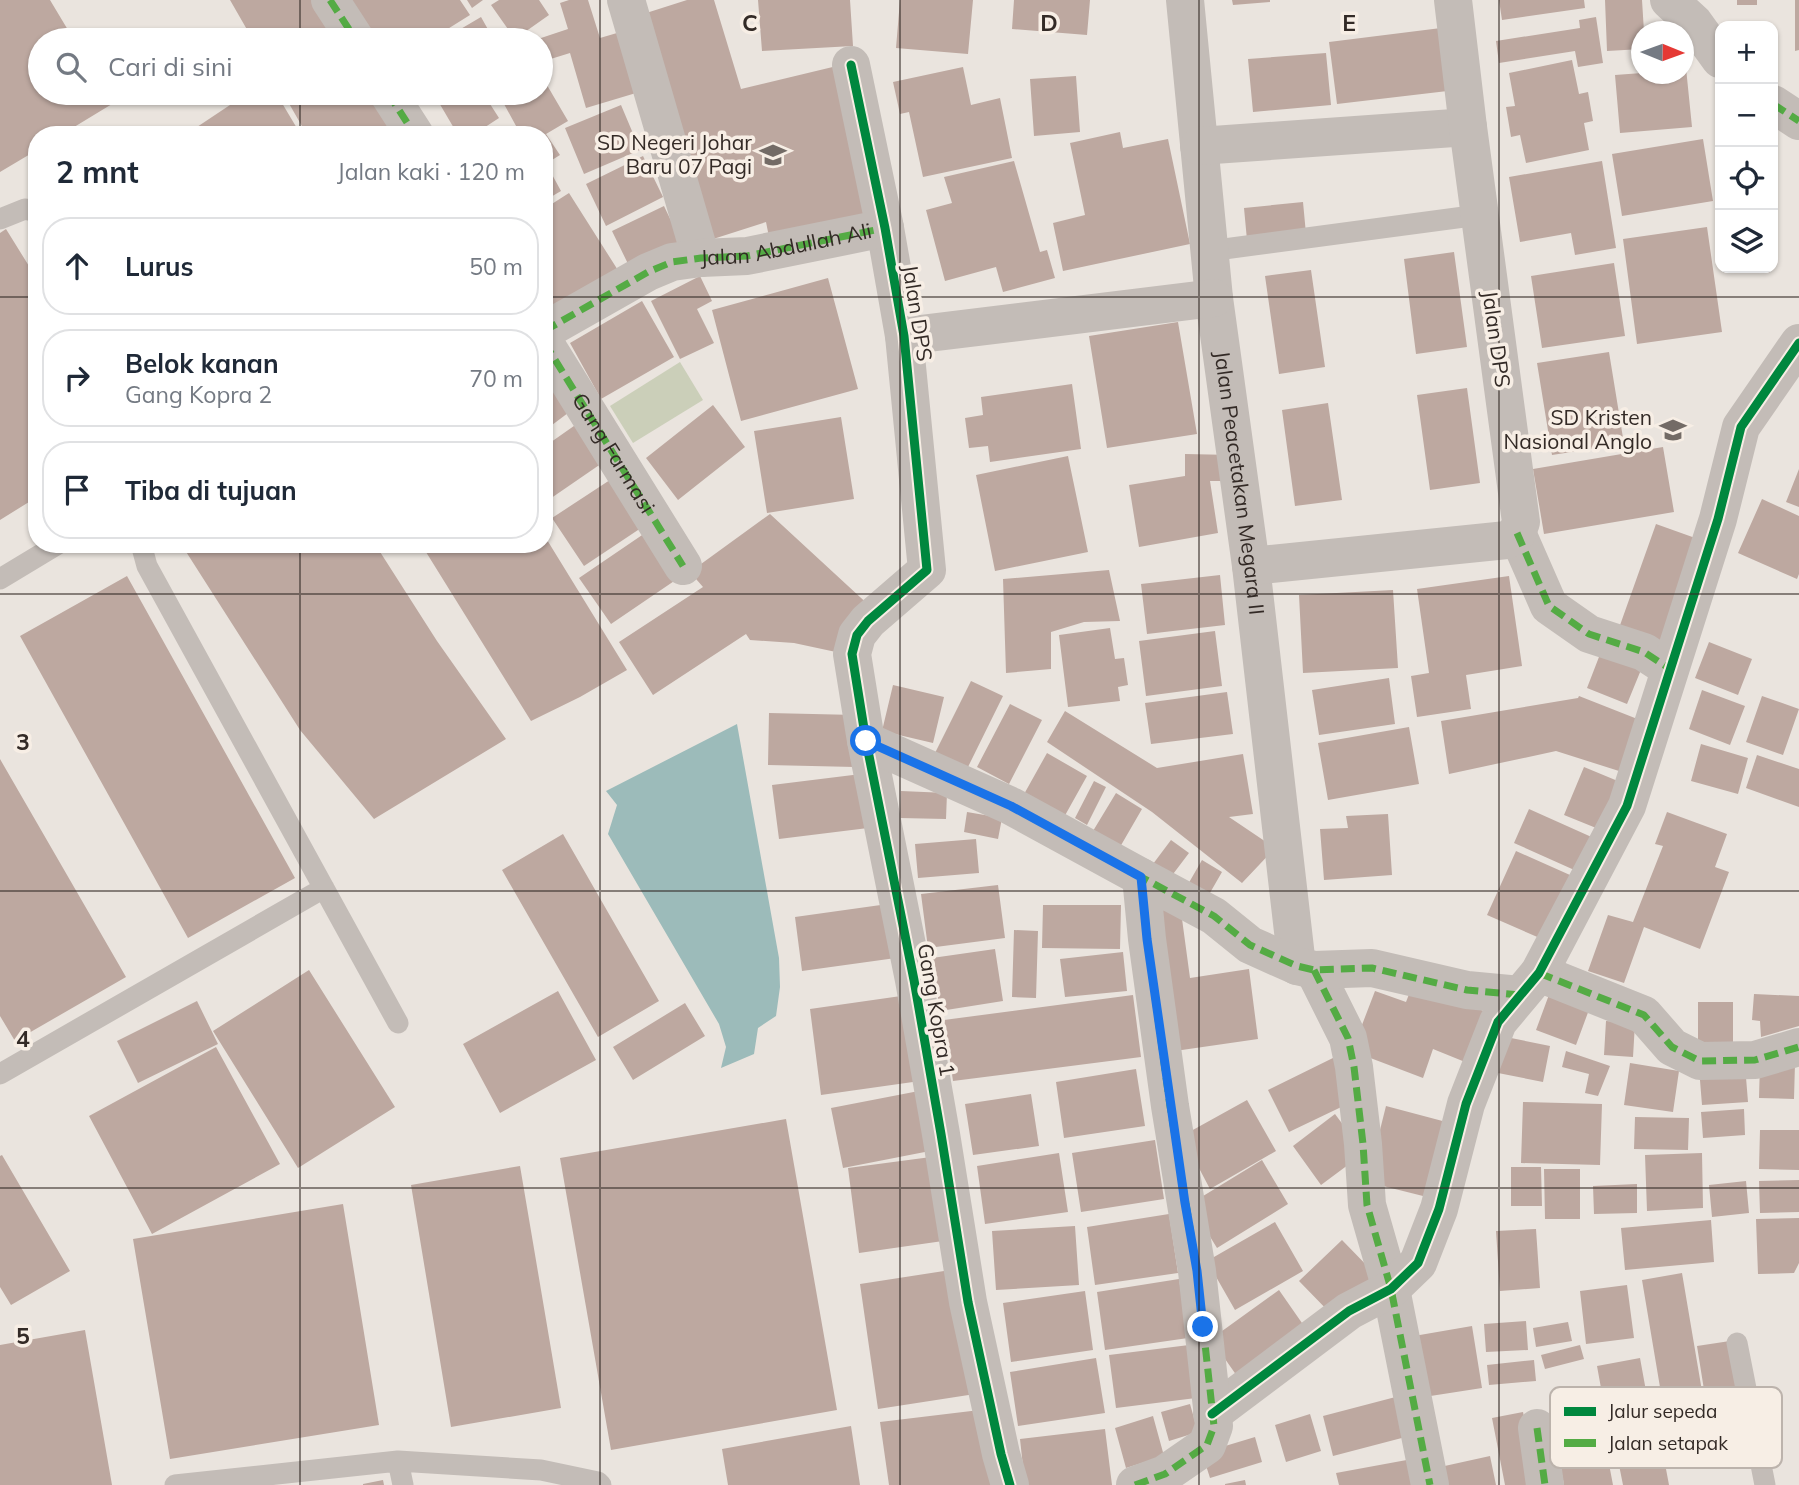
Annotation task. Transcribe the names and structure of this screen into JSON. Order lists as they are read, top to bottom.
{
  "streets": {
    "street": [
      "Jalan Abdullah Ali",
      "Jalan DPS",
      "Gang Farmasi",
      "Jalan Peacetakan Megara II",
      "Gang Kopra 1"
    ]
  },
  "crossings": [
    ["Jalan Abdullah Ali", "Jalan DPS"],
    ["Jalan DPS", "Jalan Peacetakan Megara II"],
    ["Jalan DPS", "Gang Kopra 1"]
  ],
  "places": {
    "school or university": ["SD Negeri Johar Baru 07 Pagi", "SD Kristen Nasional Anglo"]
  },
  "legend": ["Jalur sepeda", "Jalan setapak"],
  "north": "right",
  "page": {
    "map_buttons": ["+", "−"],
    "search": "Cari di sini",
    "heading": ["2 mnt", "Jalan kaki · 120 m"],
    "list": [
      ["Lurus", "50 m"],
      ["Belok kanan", "Gang Kopra 2", "70 m"],
      "Tiba di tujuan"
    ]
  },
  "grid": {
    "columns": ["C", "D", "E"],
    "rows": ["3", "4", "5"]
  }
}
